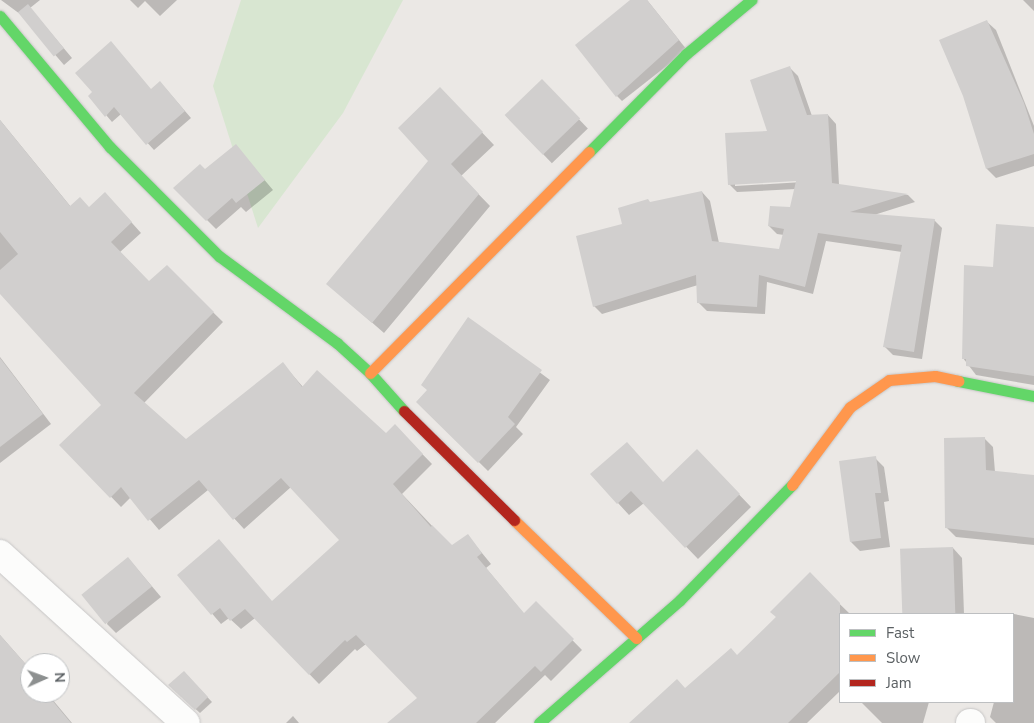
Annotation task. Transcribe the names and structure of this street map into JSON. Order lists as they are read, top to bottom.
{
  "legend": ["Fast", "Slow", "Jam"],
  "north": "right"
}
